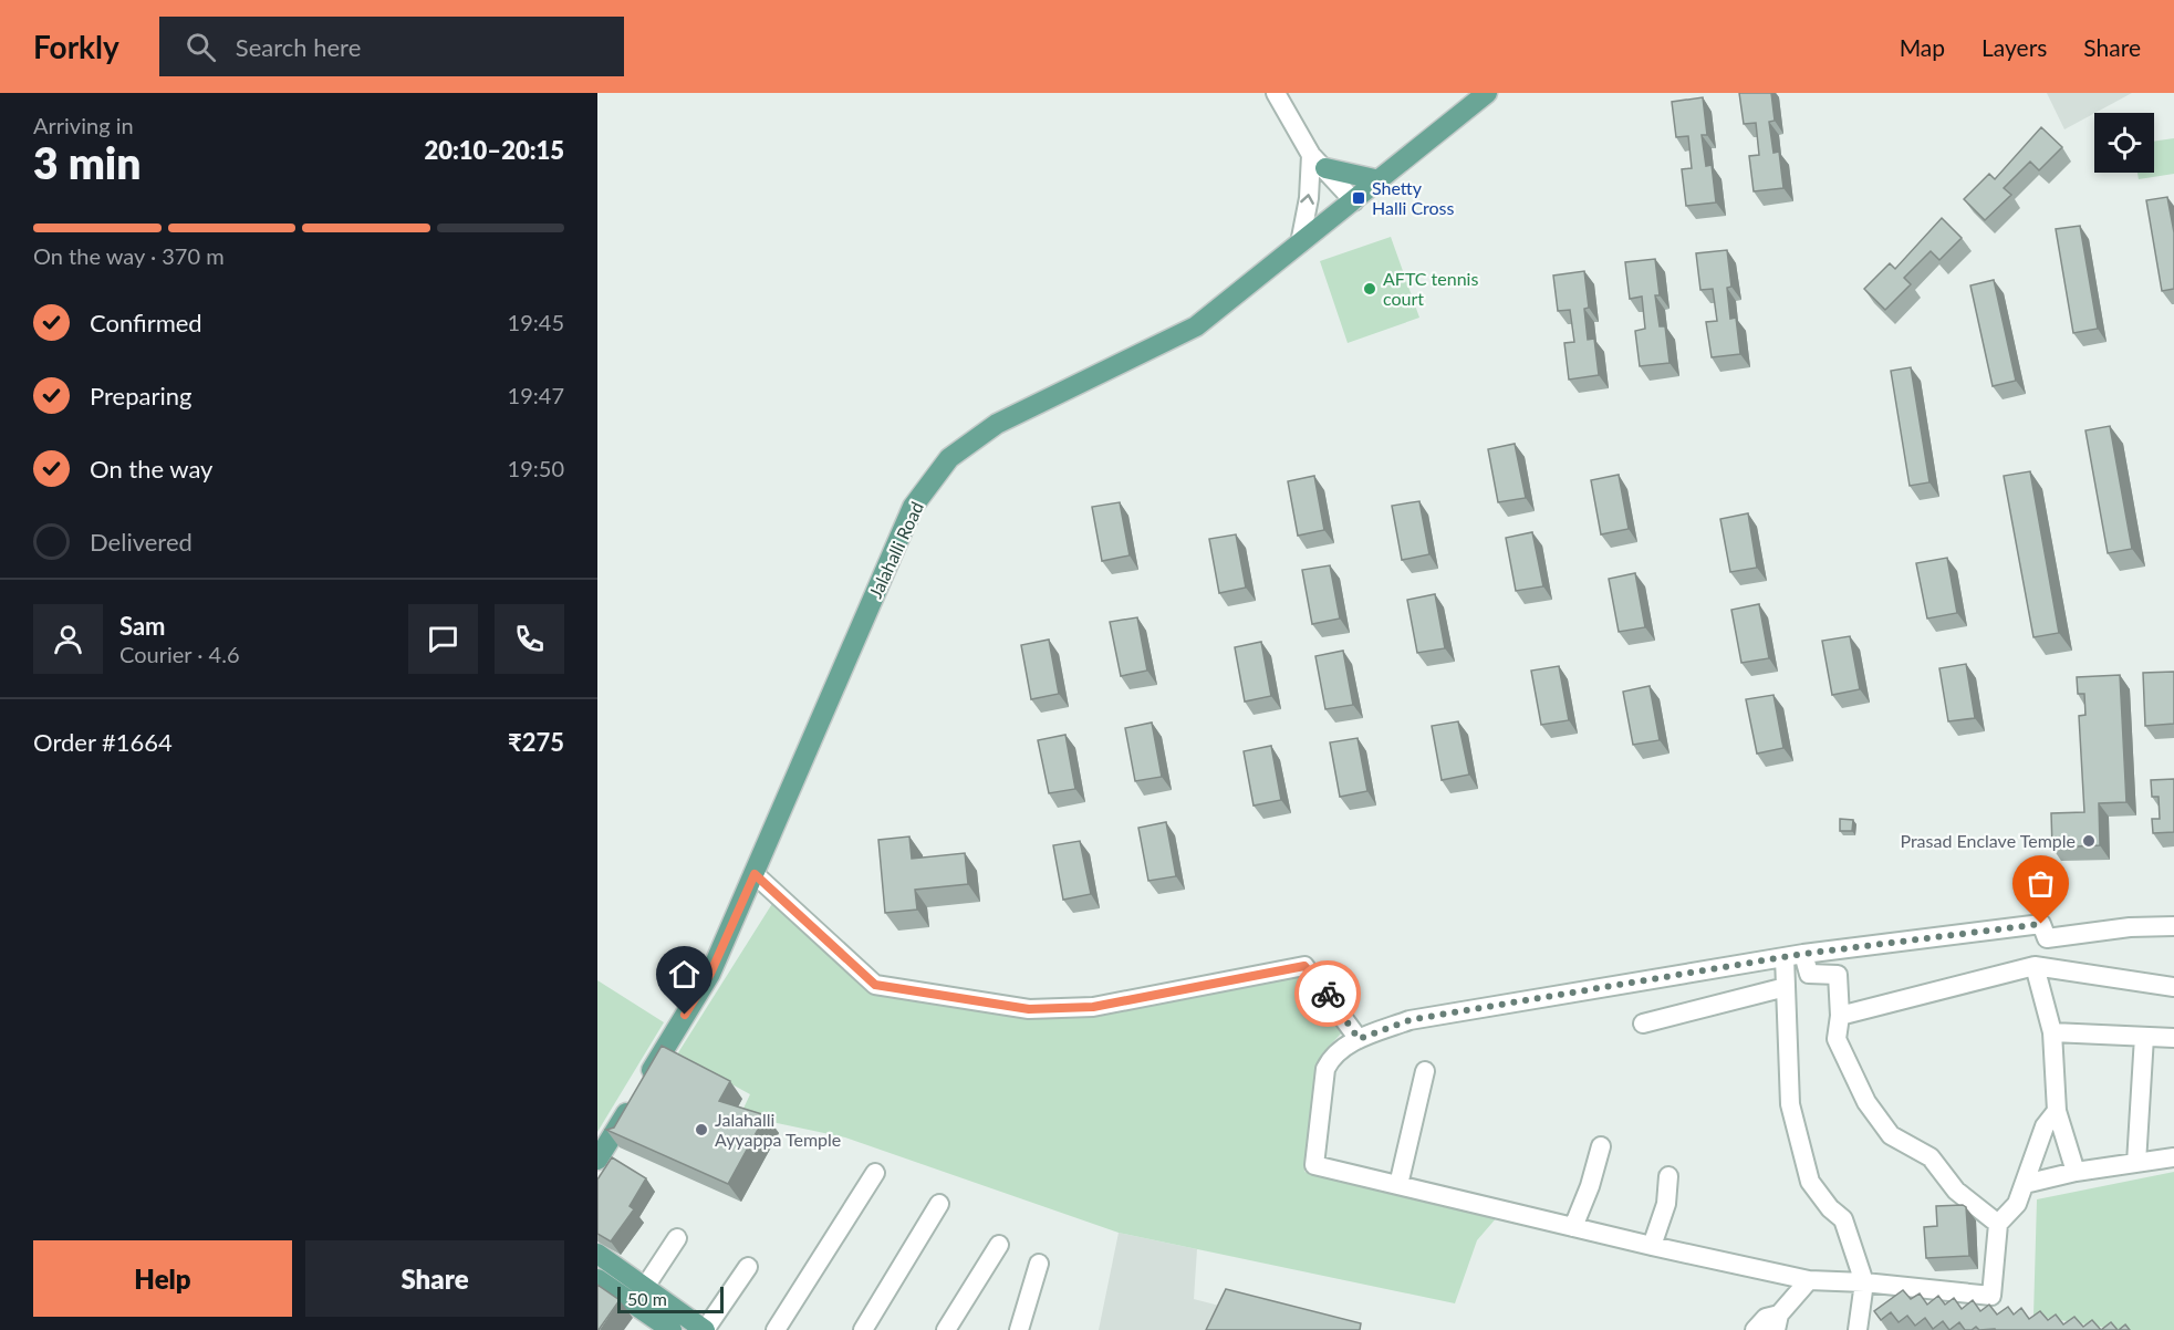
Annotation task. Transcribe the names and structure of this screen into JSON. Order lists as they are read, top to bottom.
{
  "streets": {
    "main road": ["Jalahalli Road"]
  },
  "places": {
    "transit": ["Shetty Halli Cross"],
    "other": ["AFTC tennis court", "Prasad Enclave Temple", "Jalahalli Ayyappa Temple"]
  },
  "scale_bar": "50 m",
  "page": {
    "header": "Forkly",
    "search": "Search here",
    "nav": ["Map", "Layers", "Share"],
    "heading": ["3 min", "Arriving in", "20:10–20:15"],
    "panel": [
      "Sam",
      "Courier · 4.6",
      "Order #1664",
      "₹275"
    ],
    "bar": "On the way · 370 m",
    "list": [
      ["Confirmed", "19:45"],
      ["Preparing", "19:47"],
      ["On the way", "19:50"],
      "Delivered"
    ],
    "buttons": ["Help", "Share"],
    "scale": "50 m"
  }
}
